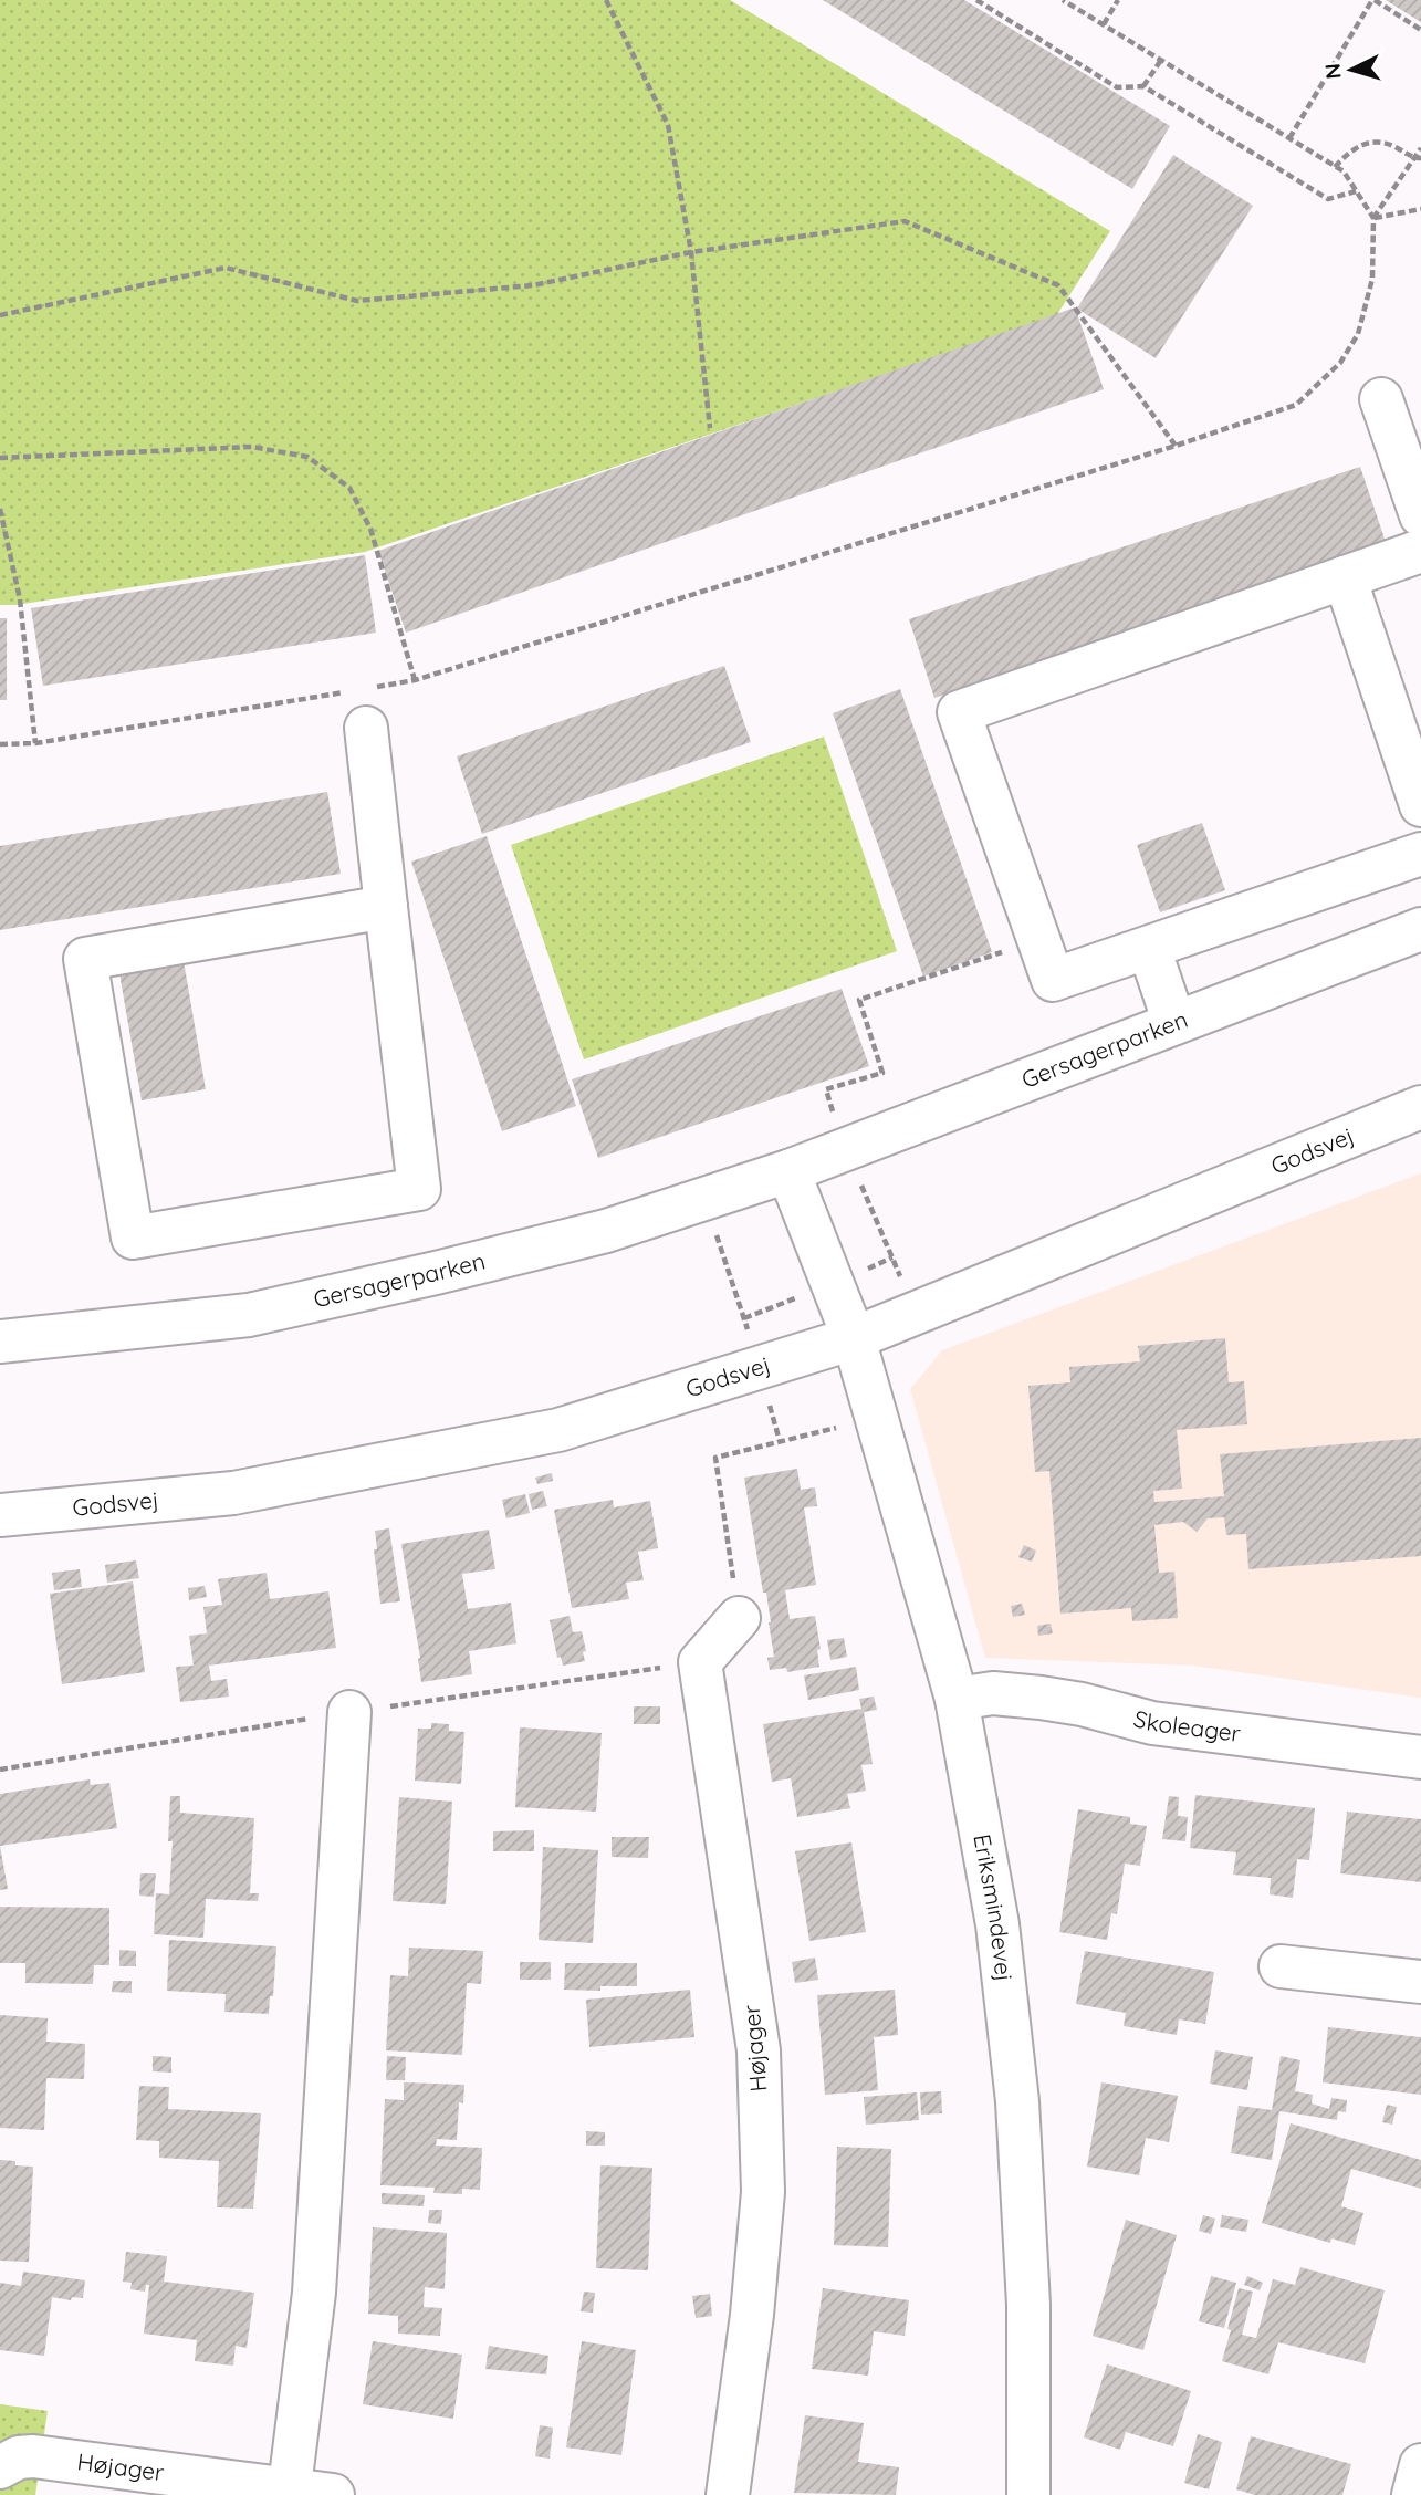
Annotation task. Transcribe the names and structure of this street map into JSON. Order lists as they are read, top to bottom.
{
  "streets": {
    "street": [
      "Gersagerparken",
      "Godsvej",
      "Skoleager",
      "Eriksmindevej",
      "Højager"
    ]
  },
  "crossings": [
    ["Godsvej", "Eriksmindevej"],
    ["Skoleager", "Eriksmindevej"]
  ],
  "north": "left"
}
